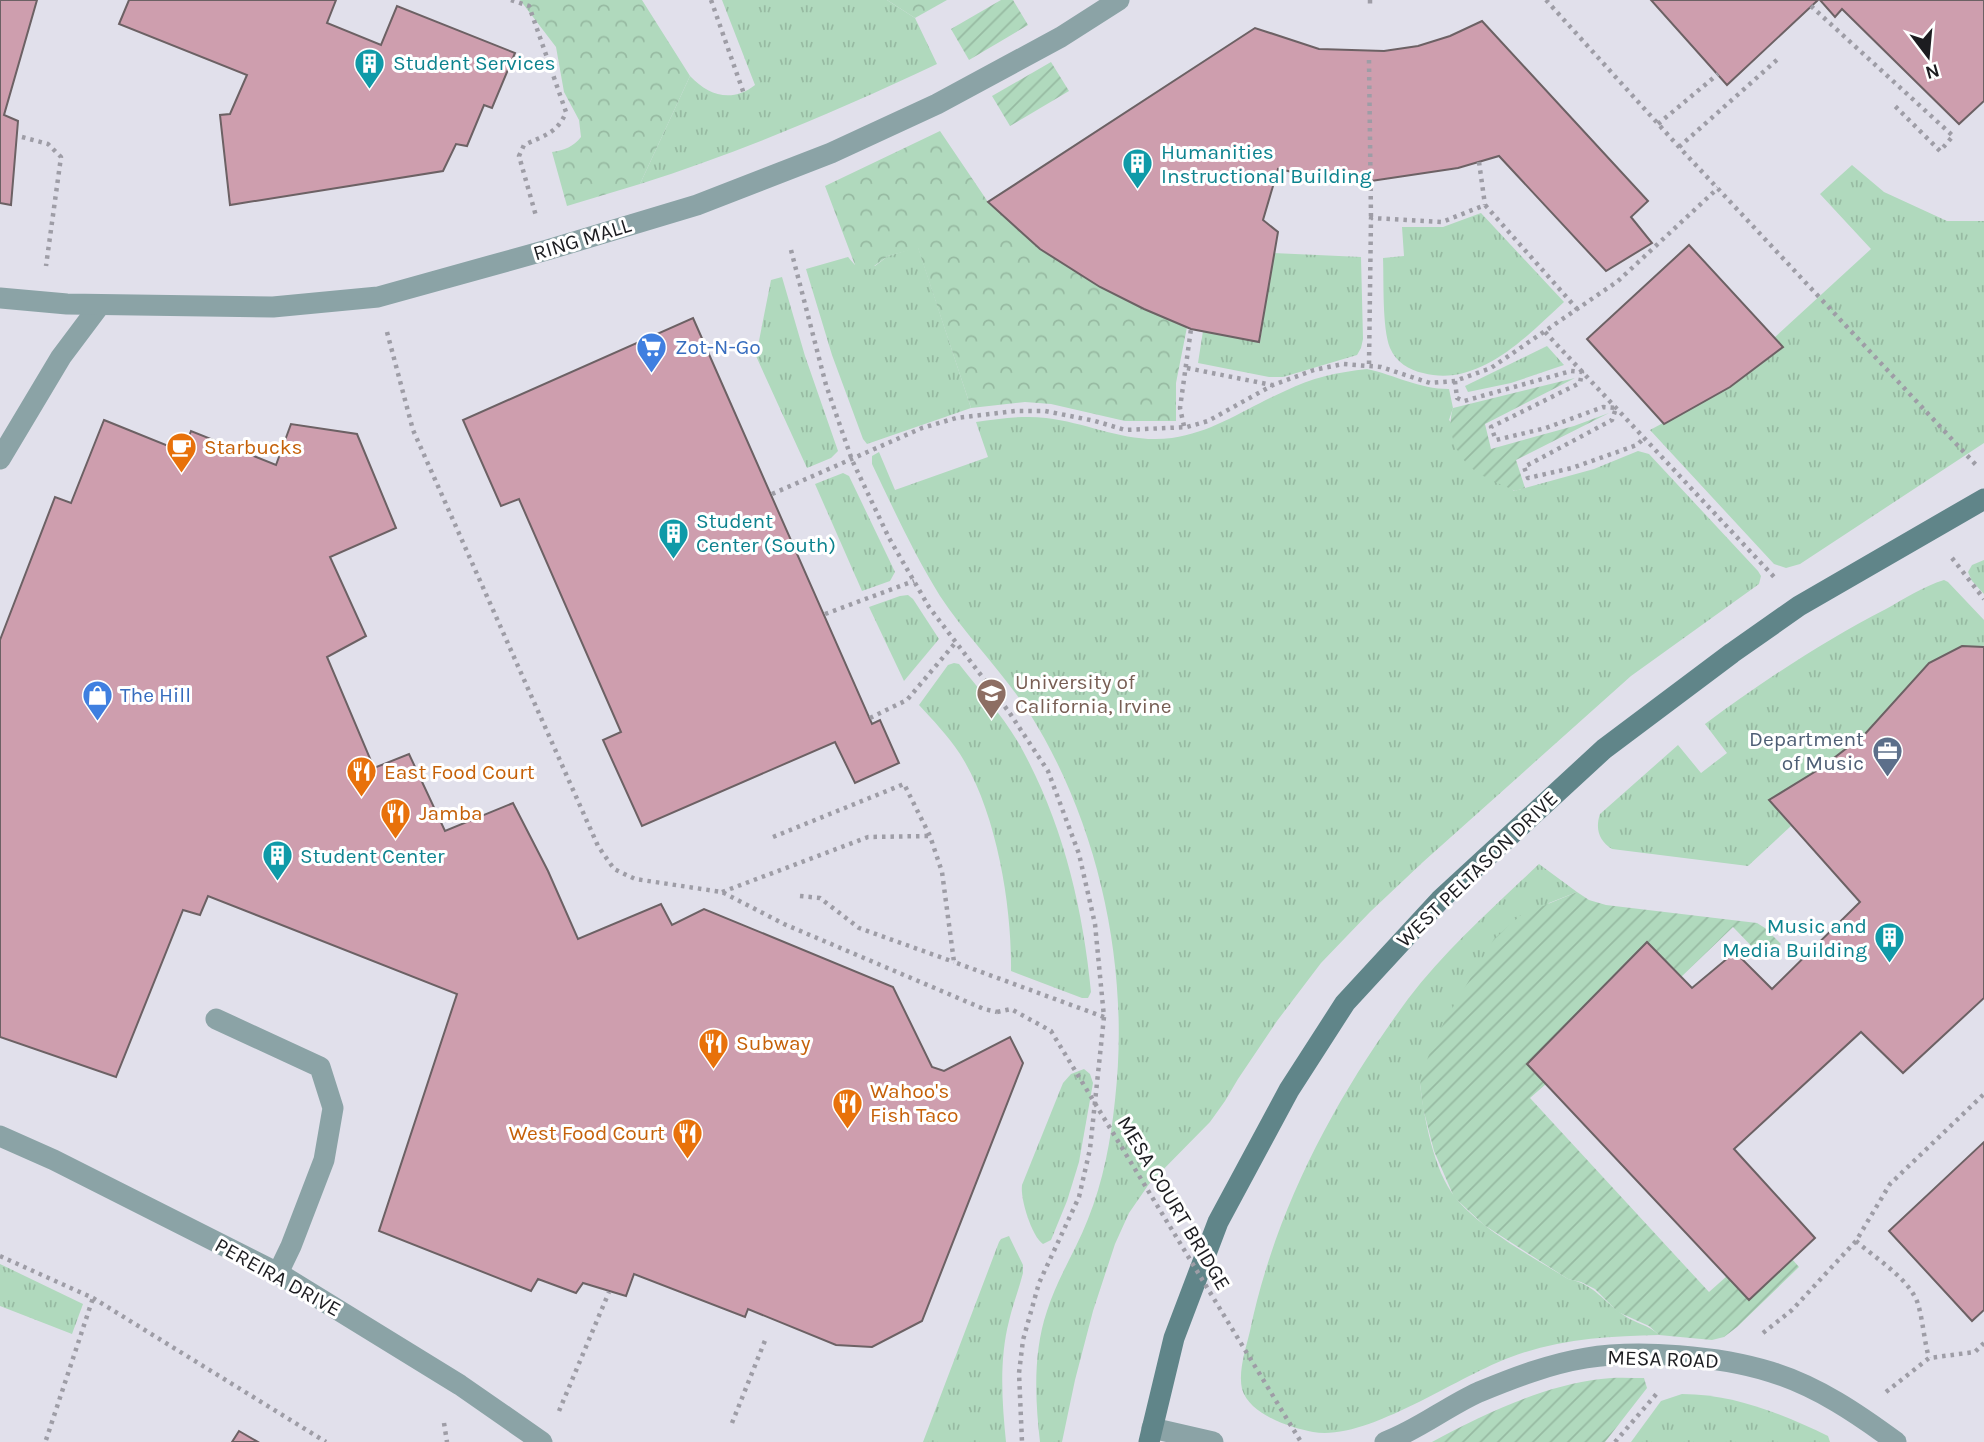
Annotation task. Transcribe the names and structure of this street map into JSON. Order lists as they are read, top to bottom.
{
  "streets": {
    "street": [
      "RING MALL",
      "WEST PELTASON DRIVE",
      "PEREIRA DRIVE",
      "MESA ROAD"
    ],
    "path": ["MESA COURT BRIDGE"]
  },
  "places": {
    "building": [
      "Student Services",
      "Humanities Instructional Building",
      "Student Center (South)",
      "Student Center",
      "Music and Media Building"
    ],
    "supermarket": ["Zot-N-Go"],
    "cafe": ["Starbucks"],
    "school or university": ["University of California, Irvine"],
    "shop": ["The Hill"],
    "office": ["Department of Music"],
    "restaurant": [
      "East Food Court",
      "Jamba",
      "Subway",
      "Wahoo's Fish Taco",
      "West Food Court"
    ]
  },
  "north": "bottom"
}
